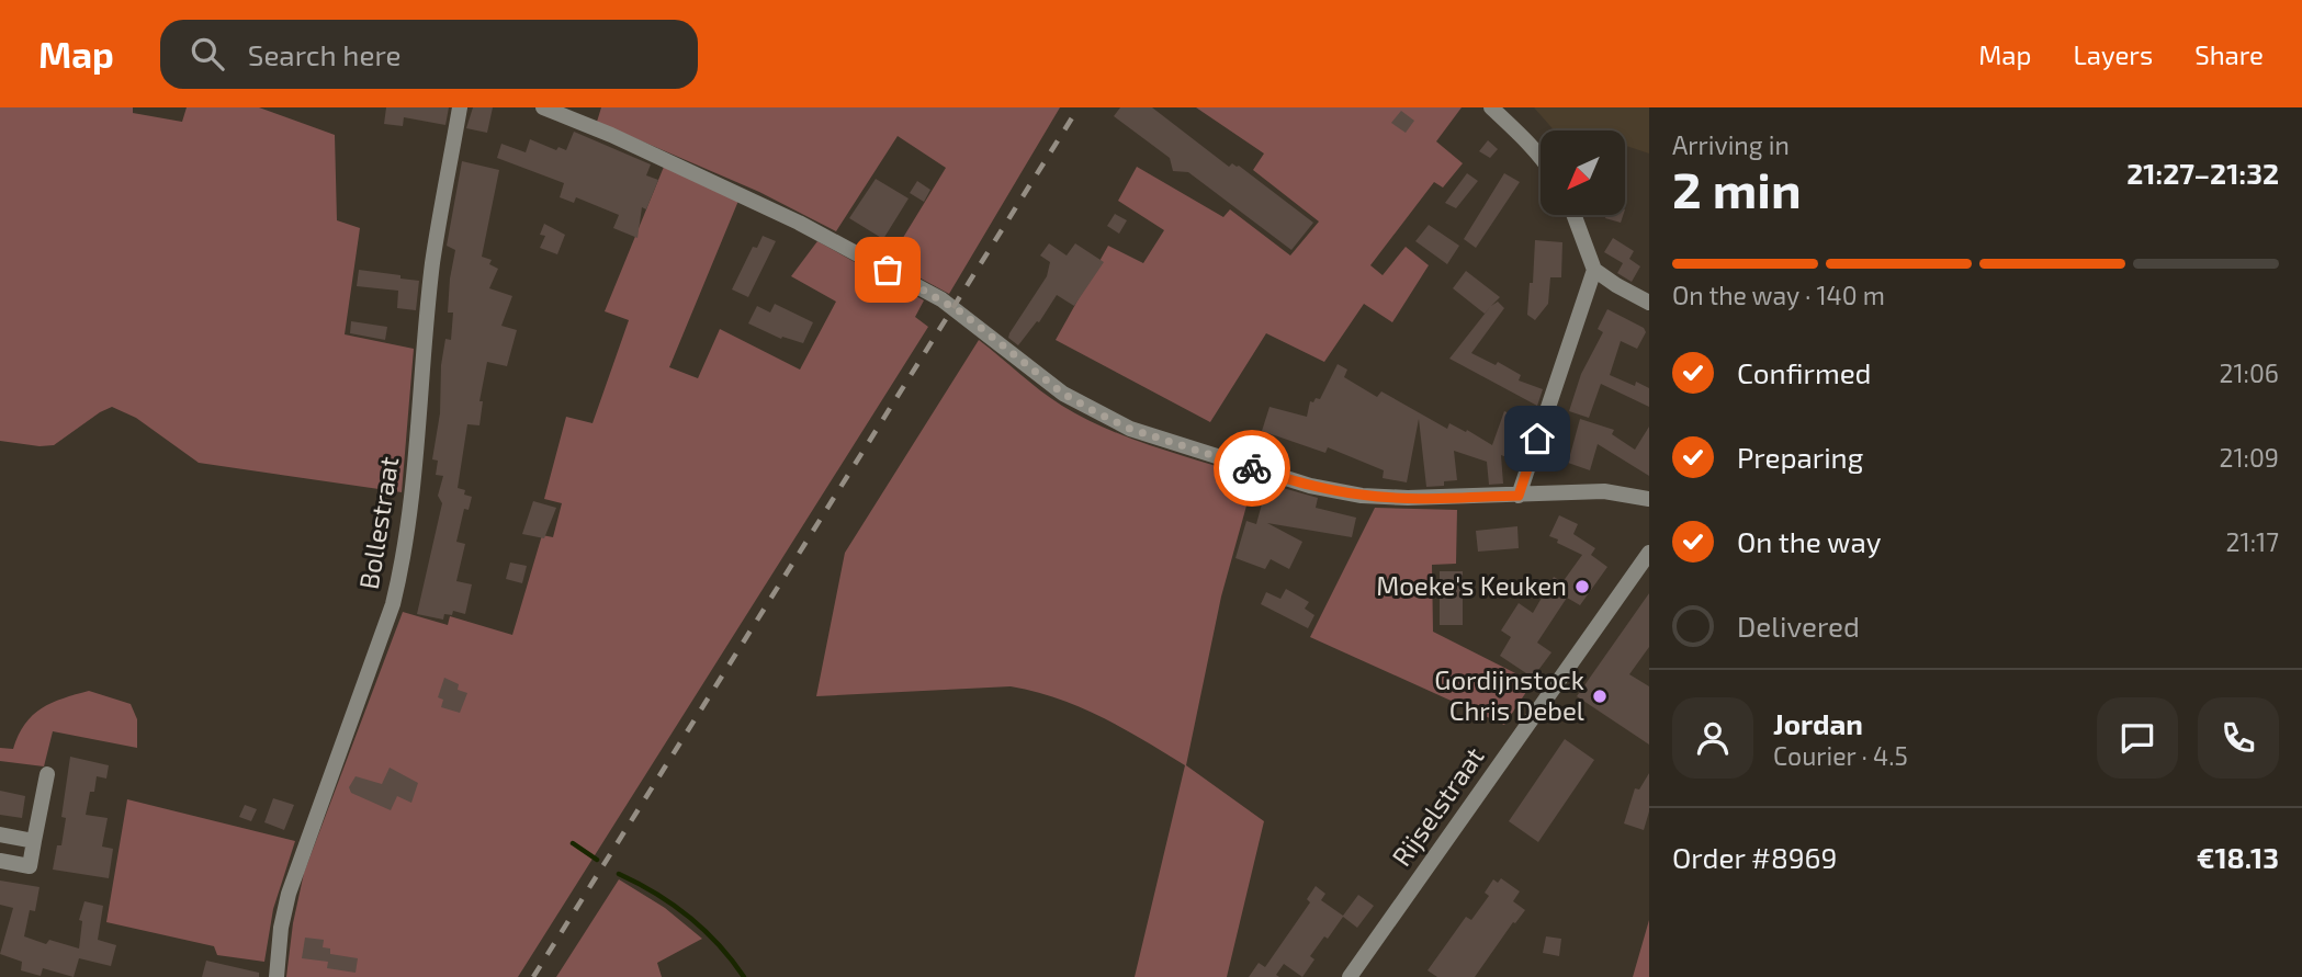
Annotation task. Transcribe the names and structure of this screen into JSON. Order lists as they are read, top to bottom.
{
  "streets": {
    "street": ["Bollestraat", "Rijselstraat"]
  },
  "places": ["Moeke's Keuken", "Gordijnstock Chris Debel"],
  "north": "bottom left",
  "page": {
    "header": "Map",
    "search": "Search here",
    "nav": ["Map", "Layers", "Share"],
    "heading": ["2 min", "Arriving in", "21:27–21:32"],
    "panel": [
      "Jordan",
      "Courier · 4.5",
      "Order #8969",
      "€18.13"
    ],
    "bar": "On the way · 140 m",
    "list": [
      ["Confirmed", "21:06"],
      ["Preparing", "21:09"],
      ["On the way", "21:17"],
      "Delivered"
    ]
  }
}
